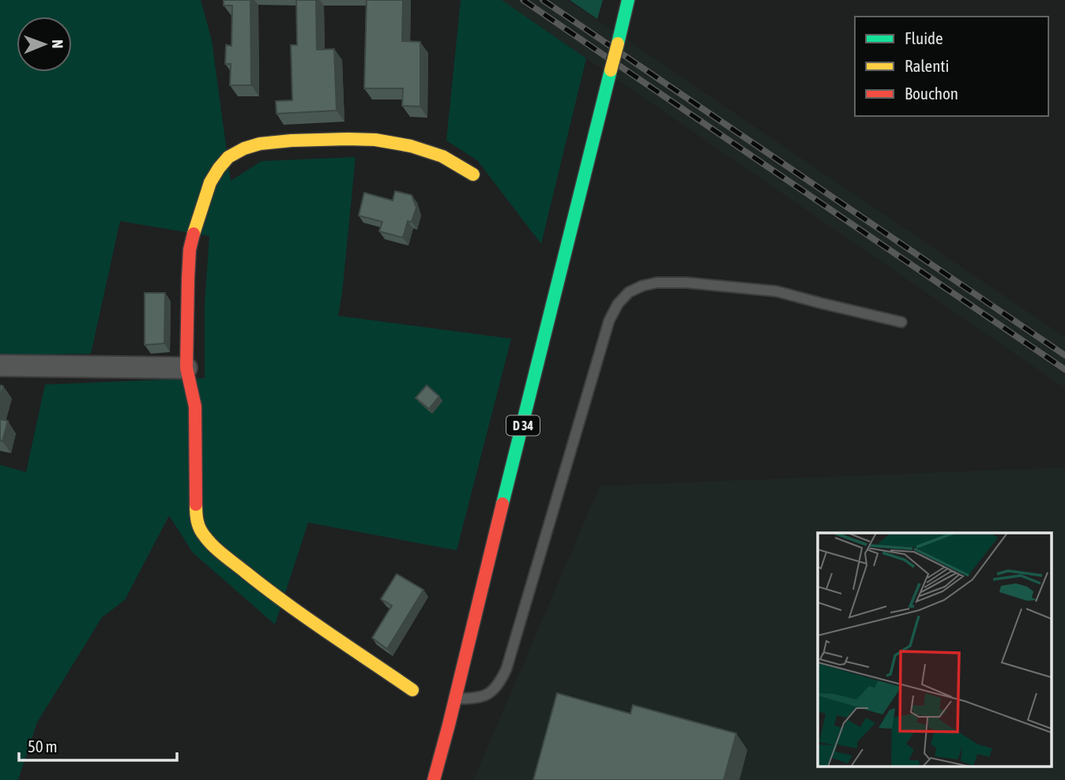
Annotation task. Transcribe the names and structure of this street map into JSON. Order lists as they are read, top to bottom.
{
  "streets": {
    "street": ["D 34"]
  },
  "legend": ["Fluide", "Ralenti", "Bouchon"],
  "scale_bar": "50 m",
  "north": "right"
}
